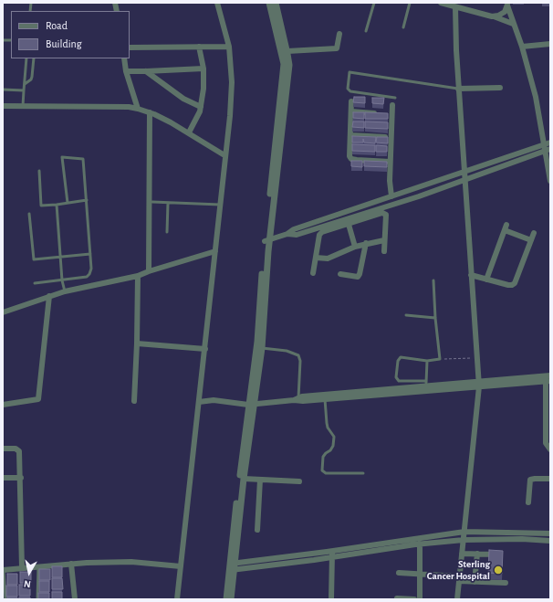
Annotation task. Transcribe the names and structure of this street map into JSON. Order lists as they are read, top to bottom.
{
  "places": ["Sterling Cancer Hospital"],
  "legend": ["Road", "Building"],
  "north": "bottom"
}
